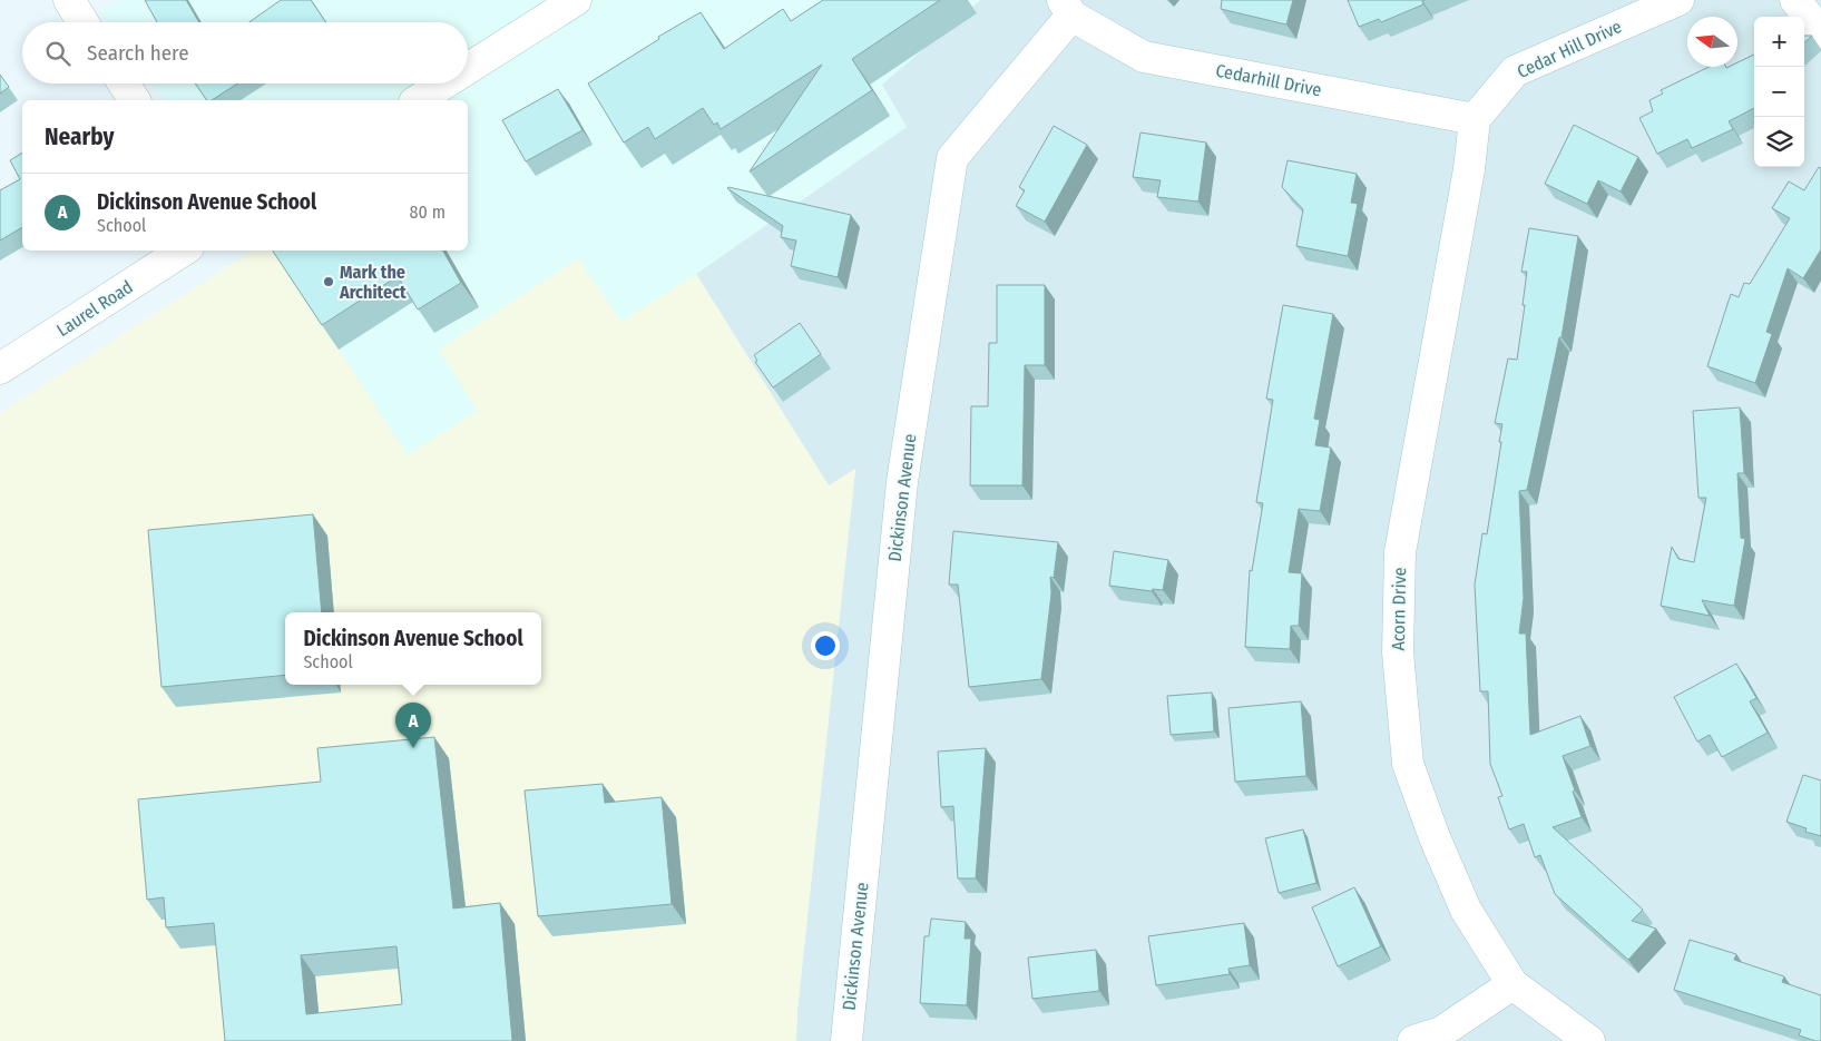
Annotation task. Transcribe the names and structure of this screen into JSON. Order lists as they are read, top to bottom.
{
  "streets": {
    "street": [
      "Cedar Hill Drive",
      "Cedarhill Drive",
      "Laurel Road",
      "Dickinson Avenue",
      "Acorn Drive"
    ]
  },
  "crossings": [
    ["Cedar Hill Drive", "Cedarhill Drive"],
    ["Cedar Hill Drive", "Acorn Drive"],
    ["Cedarhill Drive", "Dickinson Avenue"],
    ["Cedarhill Drive", "Acorn Drive"]
  ],
  "places": ["Mark the Architect"],
  "north": "left",
  "page": {
    "map_buttons": ["+", "−"],
    "search": "Search here",
    "heading": "Nearby",
    "list": [
      {
        "mark": "A",
        "name": "Dickinson Avenue School",
        "note": "School",
        "value": "80 m"
      }
    ],
    "popup": ["Dickinson Avenue School", "School"],
    "pins": "A"
  }
}
